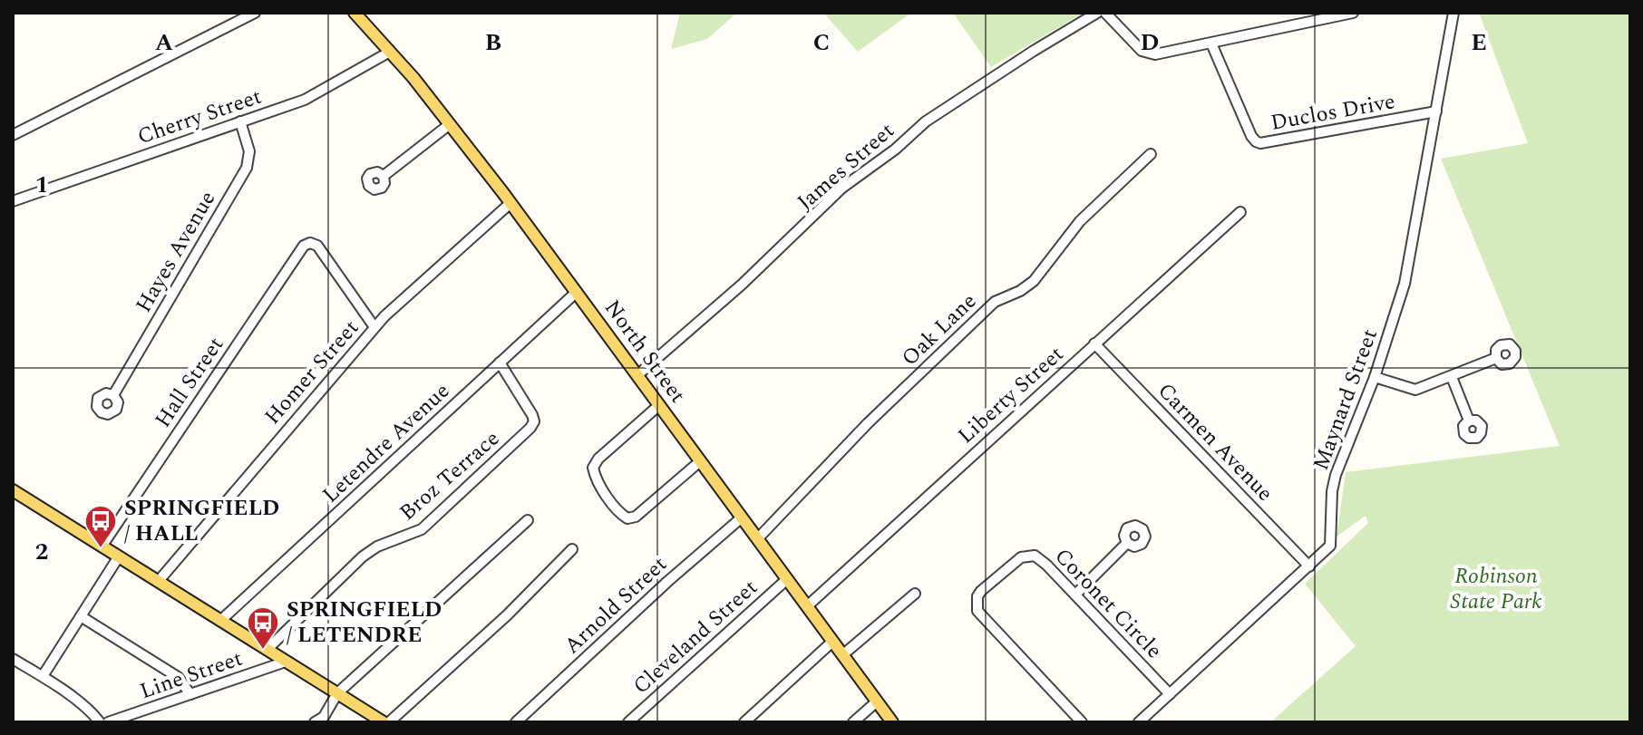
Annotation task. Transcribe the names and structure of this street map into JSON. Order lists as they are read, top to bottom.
{
  "streets": {
    "main road": ["North Street"],
    "street": [
      "Duclos Drive",
      "Cherry Street",
      "James Street",
      "Hayes Avenue",
      "Oak Lane",
      "Homer Street",
      "Hall Street",
      "Liberty Street",
      "Maynard Street",
      "Carmen Avenue",
      "Letendre Avenue",
      "Broz Terrace",
      "Coronet Circle",
      "Arnold Street",
      "Cleveland Street",
      "Line Street"
    ]
  },
  "crossings": [
    ["Duclos Drive", "Maynard Street"],
    ["Cherry Street", "Hayes Avenue"],
    ["Cherry Street", "North Street"],
    ["James Street", "North Street"],
    ["Oak Lane", "North Street"],
    ["North Street", "Homer Street"],
    ["North Street", "Liberty Street"],
    ["North Street", "Letendre Avenue"],
    ["North Street", "Arnold Street"],
    ["North Street", "Cleveland Street"],
    ["Homer Street", "Hall Street"],
    ["Liberty Street", "Carmen Avenue"],
    ["Maynard Street", "Carmen Avenue"],
    ["Maynard Street", "Coronet Circle"],
    ["Letendre Avenue", "Broz Terrace"]
  ],
  "parks": ["Robinson State Park"],
  "places": {
    "bus stop": ["SPRINGFIELD / HALL", "SPRINGFIELD / LETENDRE"]
  },
  "grid": {
    "columns": [
      "A",
      "B",
      "C",
      "D",
      "E"
    ],
    "rows": ["1", "2"]
  }
}
